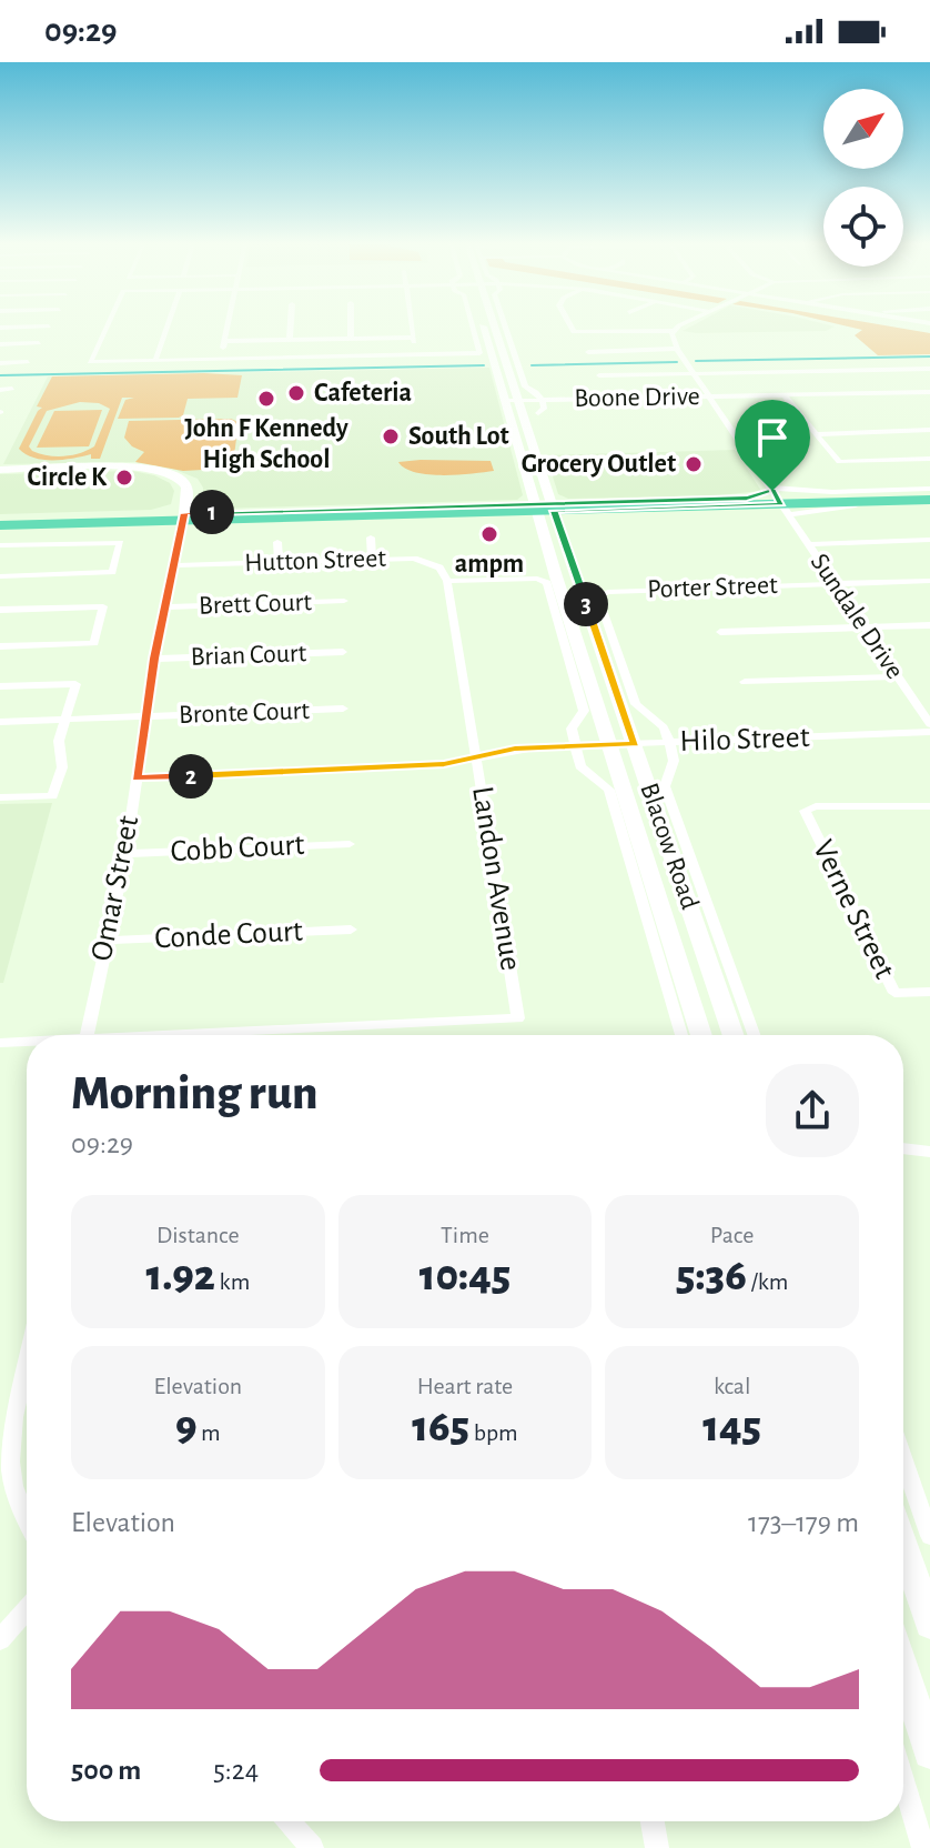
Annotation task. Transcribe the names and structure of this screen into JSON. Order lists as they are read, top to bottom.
{
  "streets": {
    "main road": ["Blacow Road"],
    "street": [
      "Boone Drive",
      "Hutton Street",
      "Porter Street",
      "Brett Court",
      "Sundale Drive",
      "Brian Court",
      "Bronte Court",
      "Hilo Street",
      "Cobb Court",
      "Landon Avenue",
      "Omar Street",
      "Verne Street",
      "Conde Court"
    ]
  },
  "crossings": [
    ["Boone Drive", "Sundale Drive"],
    ["Boone Drive", "Blacow Road"],
    ["Hutton Street", "Landon Avenue"],
    ["Hutton Street", "Omar Street"],
    ["Porter Street", "Sundale Drive"],
    ["Porter Street", "Blacow Road"],
    ["Brett Court", "Omar Street"],
    ["Brian Court", "Omar Street"],
    ["Bronte Court", "Omar Street"],
    ["Hilo Street", "Blacow Road"],
    ["Hilo Street", "Landon Avenue"],
    ["Hilo Street", "Omar Street"],
    ["Cobb Court", "Omar Street"],
    ["Omar Street", "Conde Court"]
  ],
  "places": [
    "Cafeteria",
    "John F Kennedy High School",
    "South Lot",
    "Grocery Outlet",
    "Circle K",
    "ampm"
  ],
  "north": "top right",
  "page": {
    "status": "09:29",
    "pins": ["1", "3", "2"],
    "heading": ["Morning run", "09:29"],
    "stats": [
      ["Distance", "1.92 km"],
      ["Time", "10:45"],
      ["Pace", "5:36 /km"],
      ["Elevation", "9 m"],
      ["Heart rate", "165 bpm"],
      ["kcal", "145"]
    ],
    "chart": ["Elevation", "173–179 m"],
    "list": [
      {
        "name": "500 m",
        "note": "5:24"
      }
    ]
  }
}
